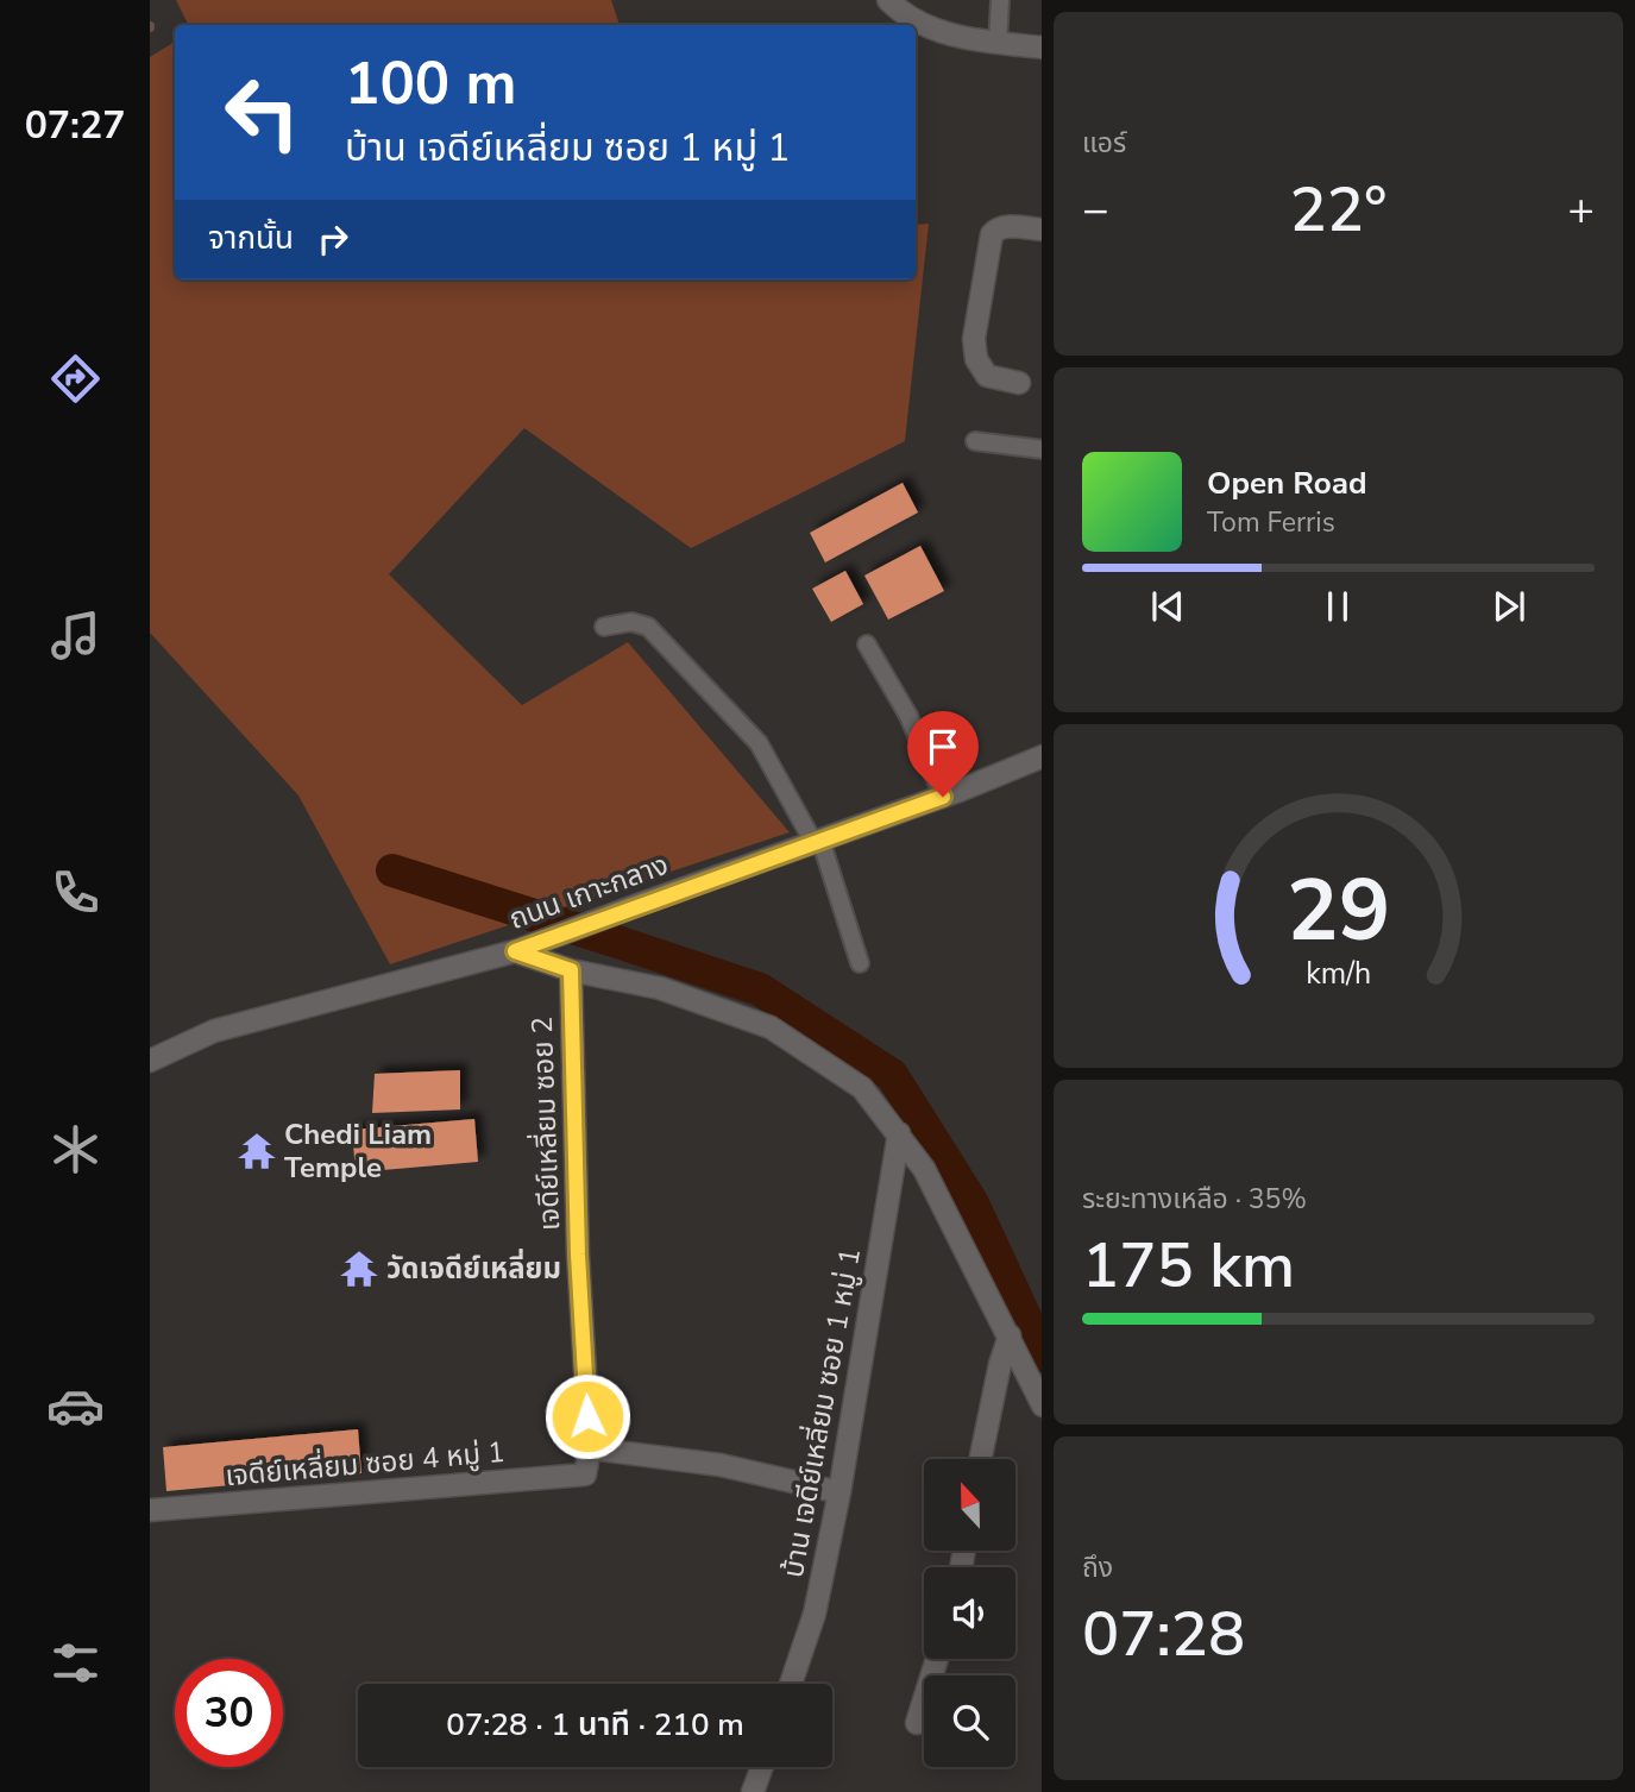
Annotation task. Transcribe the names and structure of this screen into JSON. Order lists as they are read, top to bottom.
{
  "streets": {
    "street": [
      "ถนน เกาะกลาง",
      "เจดีย์เหลี่ยม ซอย 2",
      "บ้าน เจดีย์เหลี่ยม ซอย 1 หมู่ 1",
      "เจดีย์เหลี่ยม ซอย 4 หมู่ 1"
    ]
  },
  "crossings": [
    ["เจดีย์เหลี่ยม ซอย 2", "เจดีย์เหลี่ยม ซอย 4 หมู่ 1"]
  ],
  "places": {
    "temple": ["Chedi Liam Temple", "วัดเจดีย์เหลี่ยม"]
  },
  "north": "top",
  "page": {
    "tabs": "07:27",
    "tile": [
      "แอร์",
      ["ระยะทางเหลือ · 35%", "175 km"],
      ["ถึง", "07:28"]
    ],
    "turn": ["100 m", "บ้าน เจดีย์เหลี่ยม ซอย 1 หมู่ 1"],
    "heat": ["−", "22°", "+"],
    "then": "จากนั้น",
    "song": ["Open Road", "Tom Ferris"],
    "limit": "30",
    "trip": "07:28 · 1 นาที · 210 m",
    "gauge": ["29", "km/h"]
  }
}
